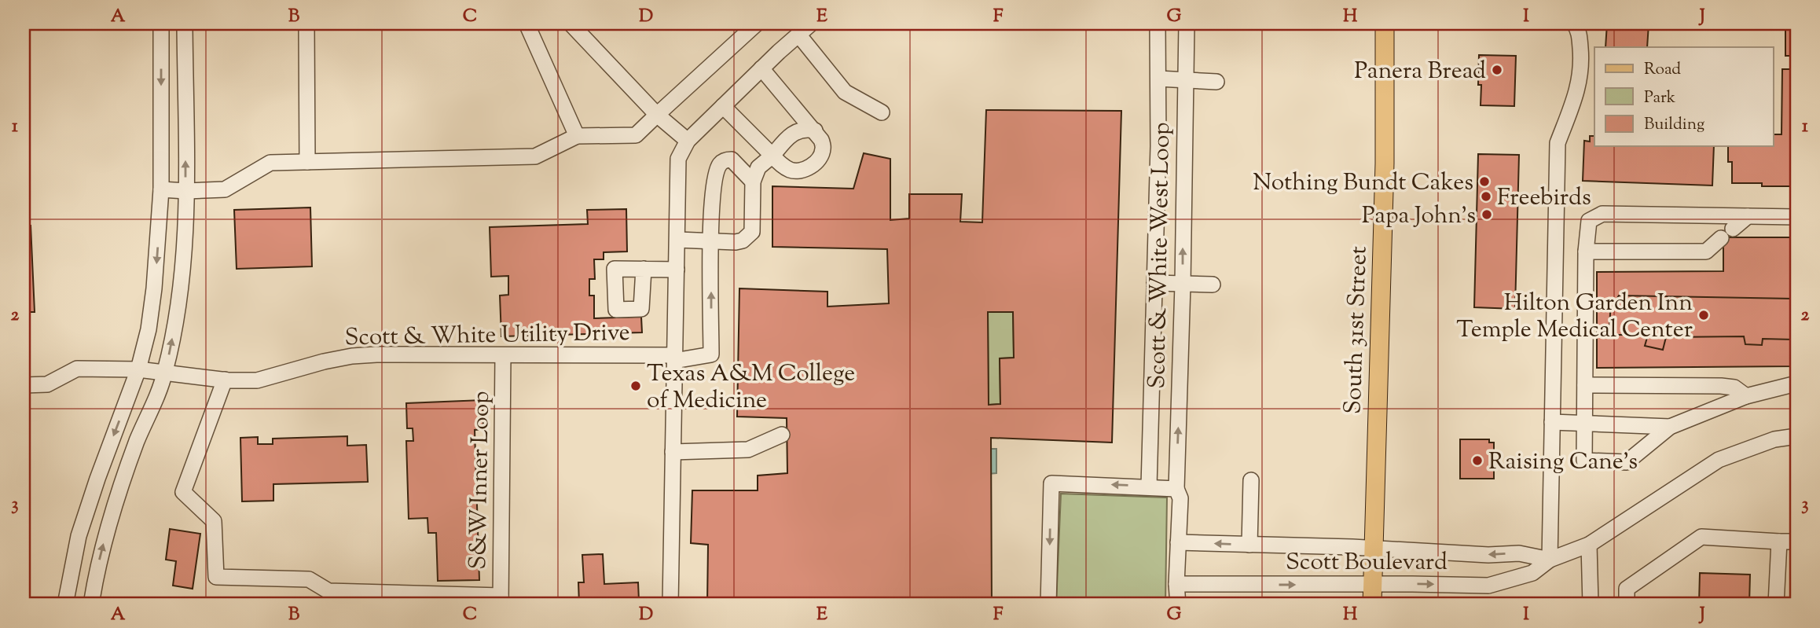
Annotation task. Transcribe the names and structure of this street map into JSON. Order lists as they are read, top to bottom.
{
  "streets": {
    "main road": ["South 31st Street"],
    "street": [
      "Scott & White West Loop",
      "Scott & White Utility Drive",
      "S&W Inner Loop",
      "Scott Boulevard"
    ]
  },
  "crossings": [
    ["Scott & White West Loop", "Scott Boulevard"],
    ["South 31st Street", "Scott Boulevard"],
    ["Scott & White Utility Drive", "S&W Inner Loop"]
  ],
  "places": [
    "Panera Bread",
    "Nothing Bundt Cakes",
    "Freebirds",
    "Papa John's",
    "Hilton Garden Inn Temple Medical Center",
    "Texas A&M College of Medicine",
    "Raising Cane's"
  ],
  "legend": ["Road", "Park", "Building"],
  "grid": {
    "columns": [
      "A",
      "B",
      "C",
      "D",
      "E",
      "F",
      "G",
      "H",
      "I",
      "J"
    ],
    "rows": ["1", "2", "3"]
  }
}
